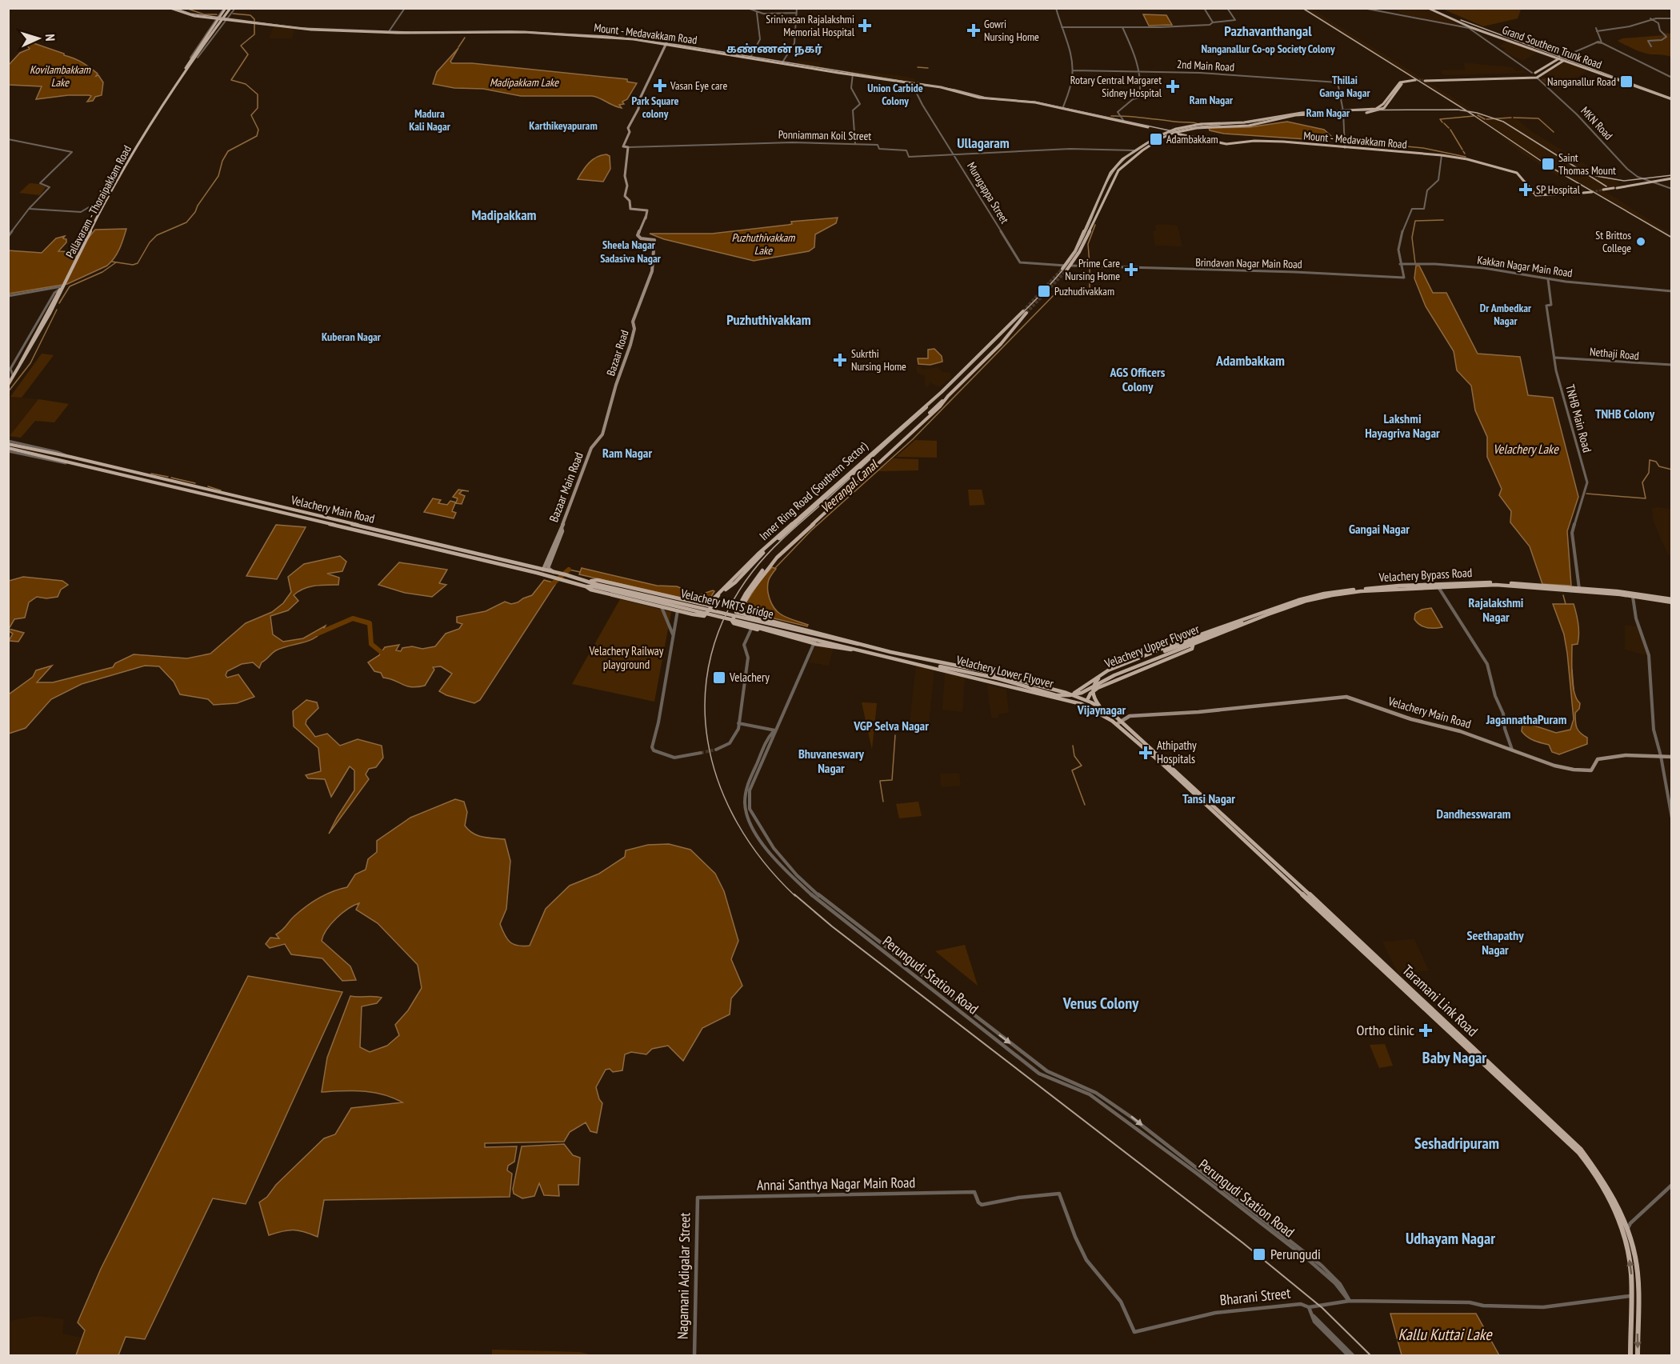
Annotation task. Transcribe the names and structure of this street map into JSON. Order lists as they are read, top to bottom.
{
  "streets": {
    "main road": [
      "Mount - Medavakkam Road",
      "Grand Southern Trunk Road",
      "Ponniamman Koil Street",
      "Pallavaram - Thoraipakkam Road",
      "Bazaar Road",
      "Bazaar Main Road",
      "Inner Ring Road (Southern Sector)",
      "Velachery Main Road",
      "Velachery Bypass Road",
      "Velachery MRTS Bridge",
      "Velachery Upper Flyover",
      "Velachery Lower Flyover",
      "Taramani Link Road"
    ],
    "street": [
      "2nd Main Road",
      "MKN Road",
      "Murugappa Street",
      "Brindavan Nagar Main Road",
      "Kakkan Nagar Main Road",
      "Nethaji Road",
      "TNHB Main Road",
      "Perungudi Station Road",
      "Annai Santhya Nagar Main Road",
      "Nagamani Adigalar Street",
      "Bharani Street"
    ]
  },
  "crossings": [
    ["Mount - Medavakkam Road", "Ponniamman Koil Street"],
    ["Mount - Medavakkam Road", "Murugappa Street"],
    ["Mount - Medavakkam Road", "Pallavaram - Thoraipakkam Road"],
    ["Ponniamman Koil Street", "Murugappa Street"],
    ["Ponniamman Koil Street", "Bazaar Road"],
    ["Brindavan Nagar Main Road", "Kakkan Nagar Main Road"],
    ["Kakkan Nagar Main Road", "TNHB Main Road"],
    ["Bazaar Road", "Bazaar Main Road"],
    ["Nethaji Road", "TNHB Main Road"],
    ["TNHB Main Road", "Velachery Bypass Road"],
    ["Bazaar Main Road", "Velachery Main Road"],
    ["Inner Ring Road (Southern Sector)", "Velachery Main Road"],
    ["Velachery Main Road", "Velachery MRTS Bridge"],
    ["Velachery Main Road", "Taramani Link Road"],
    ["Velachery Bypass Road", "Velachery Upper Flyover"],
    ["Velachery Bypass Road", "Velachery Lower Flyover"],
    ["Velachery Upper Flyover", "Taramani Link Road"],
    ["Perungudi Station Road", "Bharani Street"],
    ["Taramani Link Road", "Bharani Street"],
    ["Annai Santhya Nagar Main Road", "Nagamani Adigalar Street"],
    ["Annai Santhya Nagar Main Road", "Bharani Street"]
  ],
  "districts": [
    "Pazhavanthangal",
    "கண்ணன் நகர்",
    "Nanganallur Co-op Society Colony",
    "Thillai Ganga Nagar",
    "Union Carbide Colony",
    "Ram Nagar",
    "Park Square colony",
    "Ram Nagar",
    "Madura Kali Nagar",
    "Karthikeyapuram",
    "Ullagaram",
    "Madipakkam",
    "Sheela Nagar",
    "Sadasiva Nagar",
    "Dr Ambedkar Nagar",
    "Puzhuthivakkam",
    "Kuberan Nagar",
    "Adambakkam",
    "AGS Officers Colony",
    "TNHB Colony",
    "Lakshmi Hayagriva Nagar",
    "Ram Nagar",
    "Gangai Nagar",
    "Rajalakshmi Nagar",
    "Vijaynagar",
    "JagannathaPuram",
    "VGP Selva Nagar",
    "Bhuvaneswary Nagar",
    "Tansi Nagar",
    "Dandhesswaram",
    "Seethapathy Nagar",
    "Venus Colony",
    "Baby Nagar",
    "Seshadripuram",
    "Udhayam Nagar"
  ],
  "water": [
    "Kovilambakkam Lake",
    "Madipakkam Lake",
    "Puzhuthivakkam Lake",
    "Velachery Lake",
    "Veerangal Canal",
    "Kallu Kuttai Lake"
  ],
  "parks": ["Velachery Railway playground"],
  "places": {
    "health": [
      "Srinivasan Rajalakshmi Memorial Hospital",
      "Gowri Nursing Home",
      "Vasan Eye care",
      "Rotary Central Margaret Sidney Hospital",
      "SP Hospital",
      "Prime Care Nursing Home",
      "Sukrthi Nursing Home",
      "Athipathy Hospitals",
      "Ortho clinic"
    ],
    "transit": [
      "Nanganallur Road",
      "Adambakkam",
      "Saint Thomas Mount",
      "Puzhudivakkam",
      "Velachery",
      "Perungudi"
    ],
    "other": ["St Brittos College"]
  },
  "north": "right"
}
